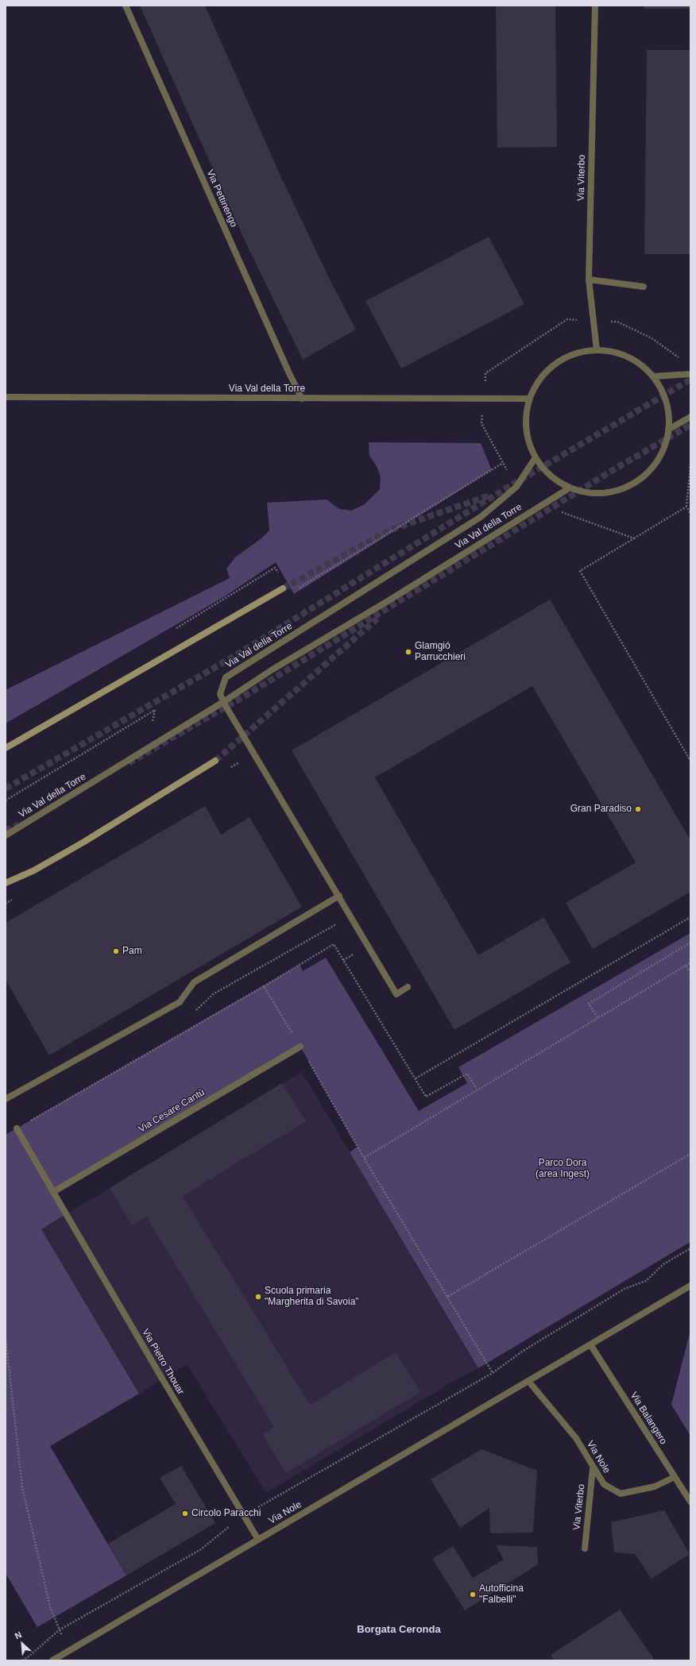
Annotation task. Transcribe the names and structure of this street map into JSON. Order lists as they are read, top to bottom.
{
  "streets": {
    "street": [
      "Via Viterbo",
      "Via Pettinengo",
      "Via Val della Torre",
      "Via Cesare Cantù",
      "Via Pietro Thouar",
      "Via Balangero",
      "Via Nole"
    ]
  },
  "crossings": [
    ["Via Viterbo", "Via Nole"],
    ["Via Pettinengo", "Via Val della Torre"],
    ["Via Cesare Cantù", "Via Pietro Thouar"],
    ["Via Pietro Thouar", "Via Nole"],
    ["Via Balangero", "Via Nole"]
  ],
  "districts": ["Borgata Ceronda"],
  "parks": ["Parco Dora (area Ingest)"],
  "places": [
    "Glamgió Parrucchieri",
    "Gran Paradiso",
    "Pam",
    "Scuola primaria \"Margherita di Savoia\"",
    "Circolo Paracchi",
    "Autofficina \"Falbelli\""
  ],
  "north": "top left"
}
